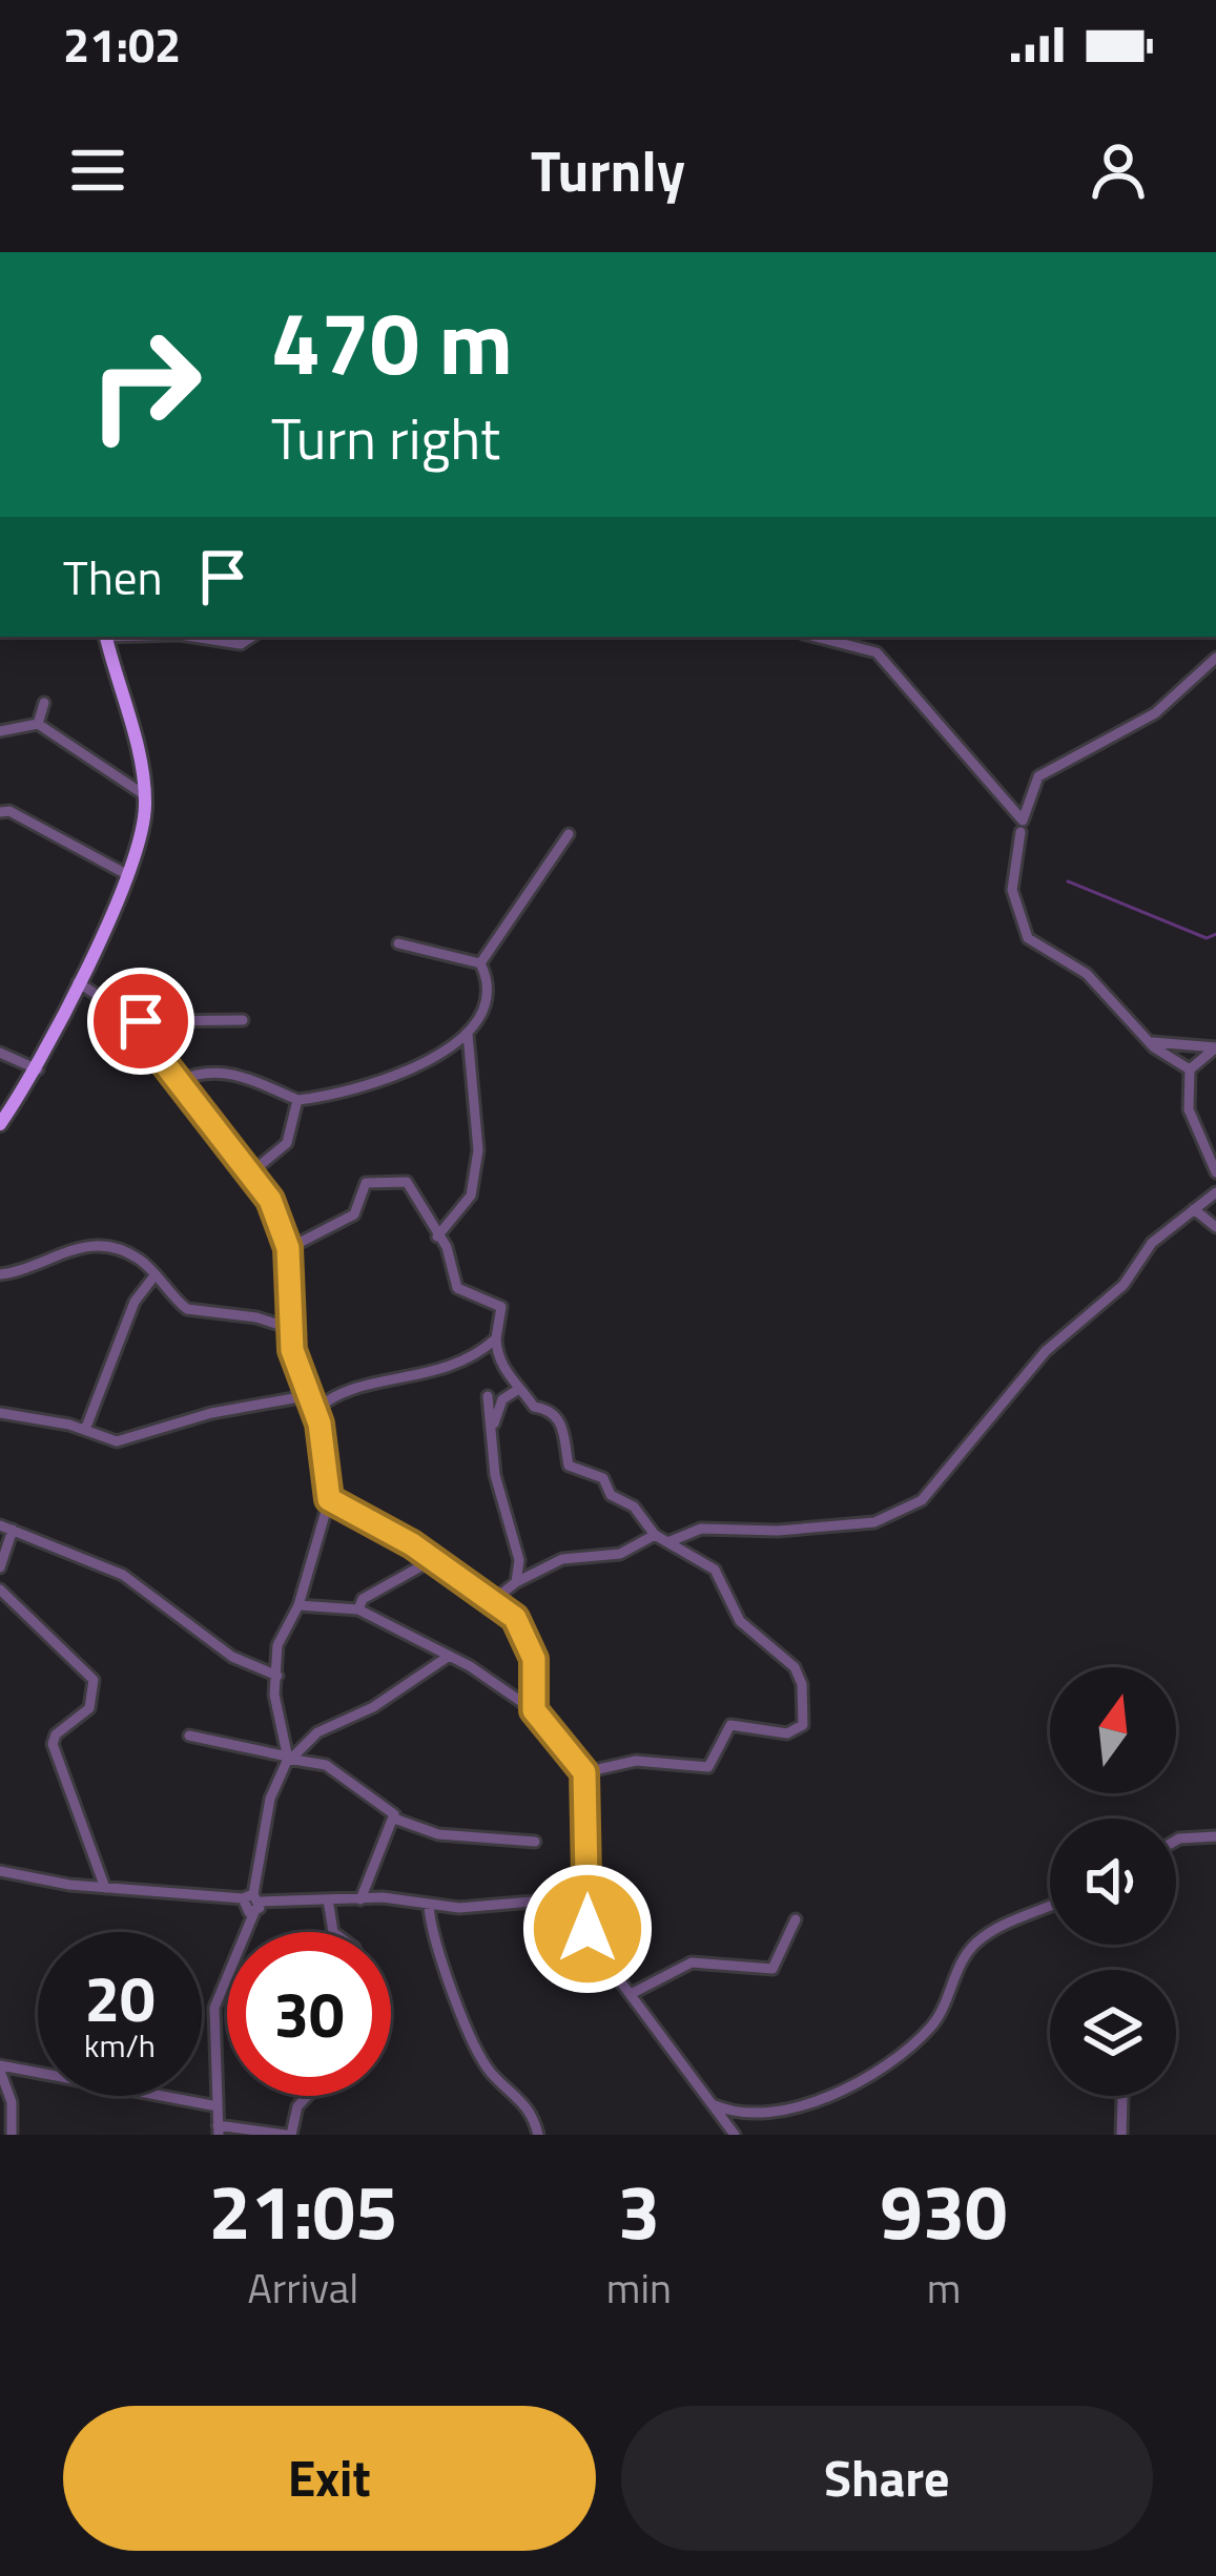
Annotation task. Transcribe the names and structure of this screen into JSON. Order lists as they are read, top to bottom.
{
  "north": "top",
  "page": {
    "status": "21:02",
    "header": "Turnly",
    "turn": ["470 m", "Turn right"],
    "then": "Then",
    "speed": "20 km/h",
    "limit": "30",
    "eta": [
      "21:05",
      "Arrival",
      "3",
      "min",
      "930",
      "m"
    ],
    "buttons": ["Exit", "Share"]
  }
}
